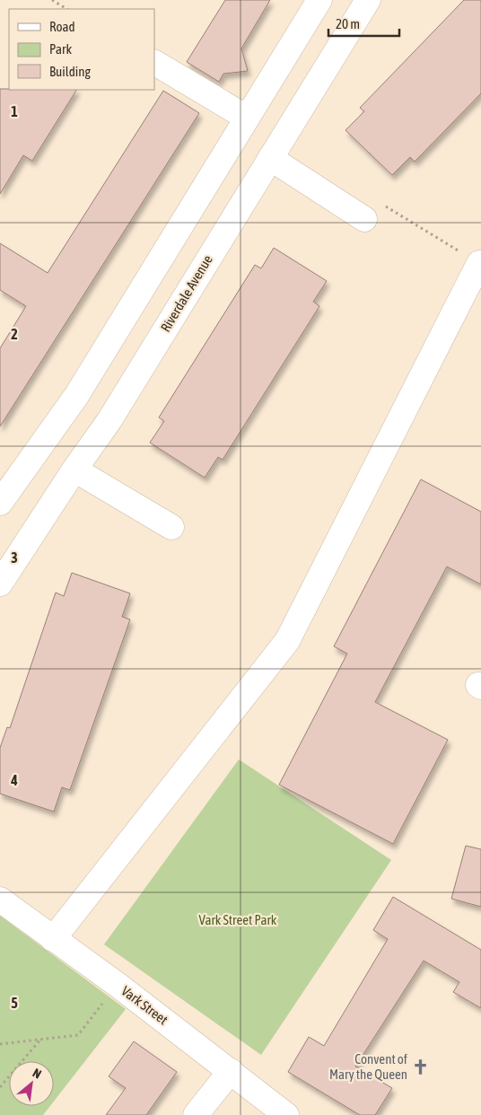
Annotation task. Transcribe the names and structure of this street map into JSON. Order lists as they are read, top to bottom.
{
  "streets": {
    "main road": ["Riverdale Avenue", "Vark Street"]
  },
  "parks": ["Vark Street Park"],
  "places": {
    "church": ["Convent of Mary the Queen"]
  },
  "legend": ["Road", "Park", "Building"],
  "scale_bar": "20 m",
  "north": "top right",
  "grid": {
    "rows": [
      "1",
      "2",
      "3",
      "4",
      "5"
    ]
  }
}
